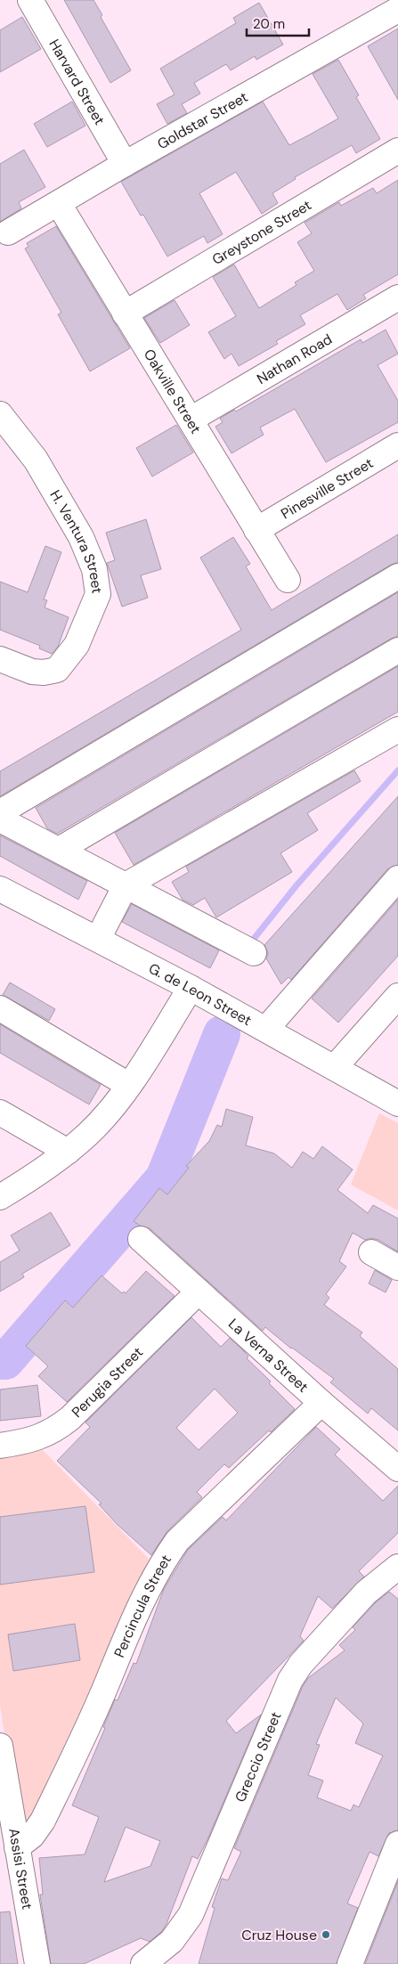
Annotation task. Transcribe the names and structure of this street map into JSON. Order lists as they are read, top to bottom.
{
  "streets": {
    "street": [
      "Harvard Street",
      "Goldstar Street",
      "Greystone Street",
      "Nathan Road",
      "Oakville Street",
      "Pinesville Street",
      "H. Ventura Street",
      "G. de Leon Street",
      "La Verna Street",
      "Perugia Street",
      "Percincula Street",
      "Greccio Street",
      "Assisi Street"
    ]
  },
  "crossings": [
    ["Harvard Street", "Goldstar Street"],
    ["Goldstar Street", "Oakville Street"],
    ["Greystone Street", "Oakville Street"],
    ["Nathan Road", "Oakville Street"],
    ["Oakville Street", "Pinesville Street"],
    ["La Verna Street", "Perugia Street"],
    ["La Verna Street", "Percincula Street"],
    ["Percincula Street", "Assisi Street"]
  ],
  "places": ["Cruz House"],
  "scale_bar": "20 m"
}
